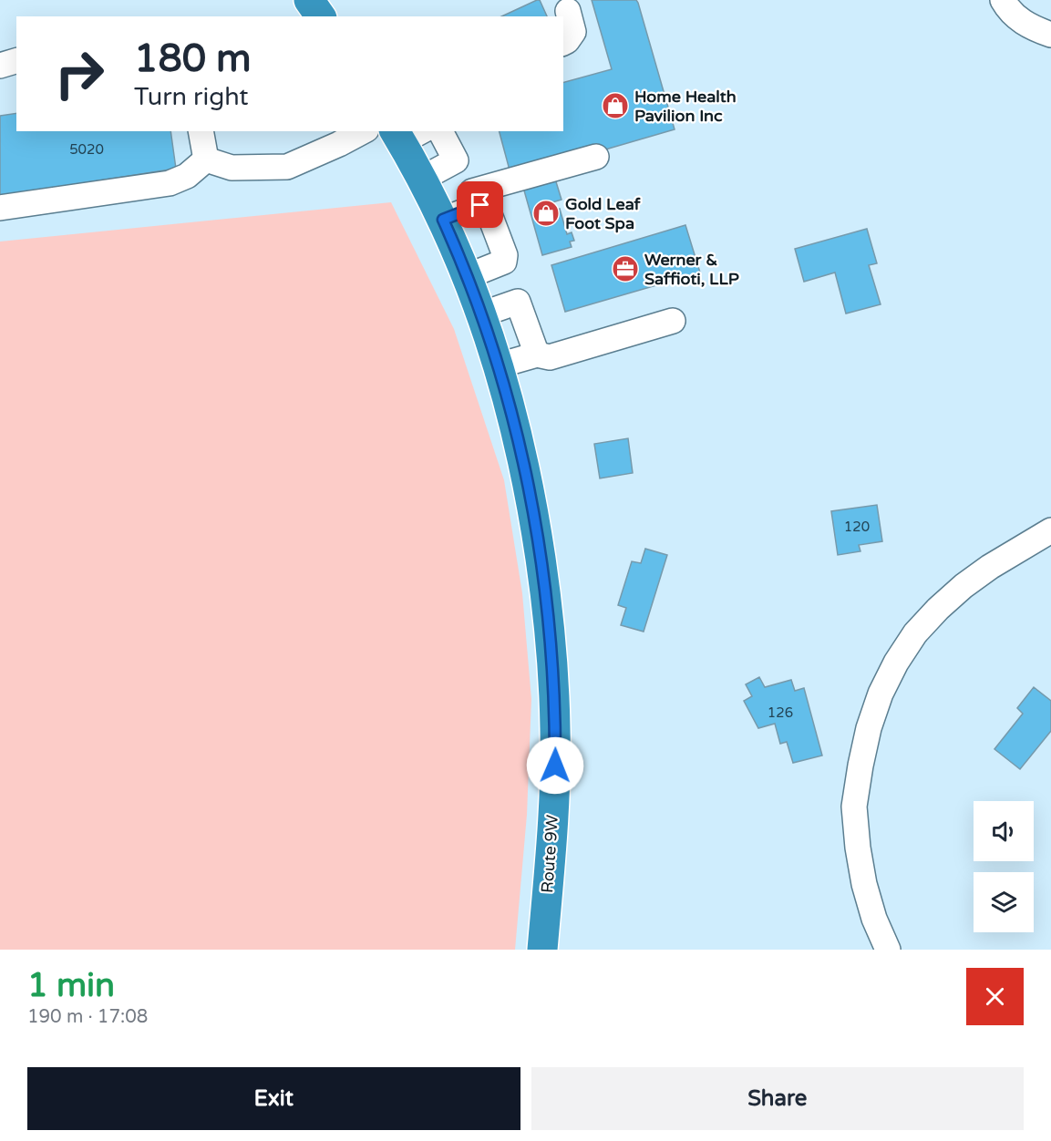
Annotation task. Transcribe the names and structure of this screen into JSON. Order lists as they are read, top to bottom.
{
  "streets": {
    "highway": ["Route 9W"]
  },
  "places": {
    "shop": ["Home Health Pavilion Inc", "Gold Leaf Foot Spa"],
    "office": ["Werner & Saffioti, LLP"]
  },
  "house_numbers": ["5020", "120", "126"],
  "page": {
    "turn": ["180 m", "Turn right"],
    "heading": ["1 min", "190 m · 17:08"],
    "buttons": ["Exit", "Share"]
  }
}
